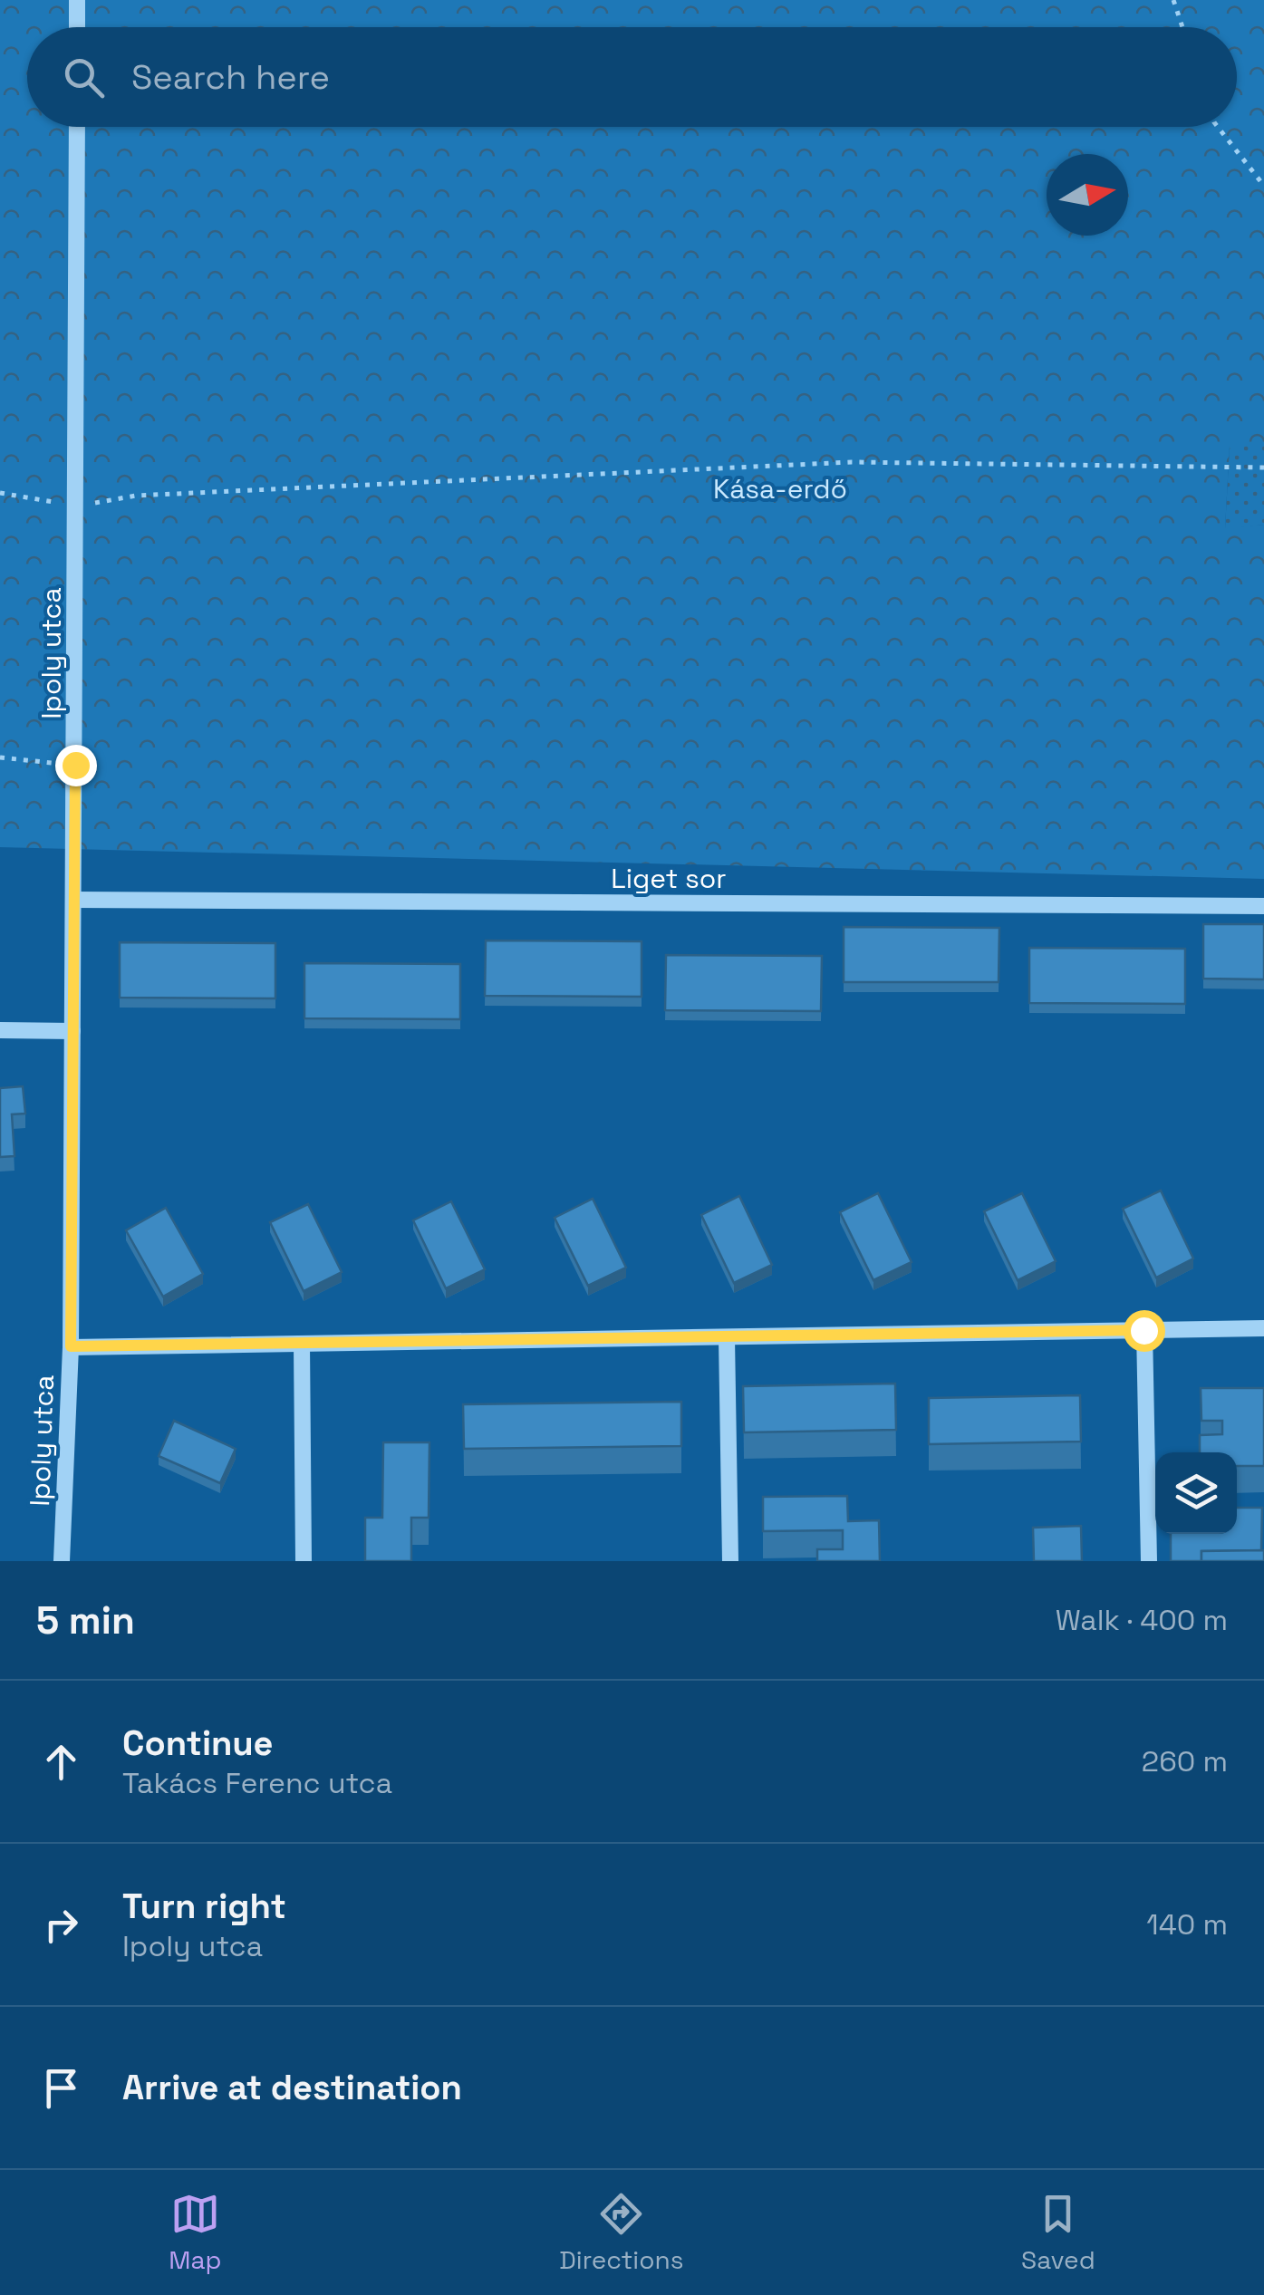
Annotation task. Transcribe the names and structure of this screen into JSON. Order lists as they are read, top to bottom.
{
  "streets": {
    "street": ["Ipoly utca", "Liget sor"]
  },
  "crossings": [
    ["Ipoly utca", "Liget sor"]
  ],
  "parks": ["Kása-erdő"],
  "north": "right",
  "page": {
    "search": "Search here",
    "heading": ["5 min", "Walk · 400 m"],
    "list": [
      ["Continue", "Takács Ferenc utca", "260 m"],
      ["Turn right", "Ipoly utca", "140 m"],
      "Arrive at destination"
    ],
    "nav": ["Map", "Directions", "Saved"]
  }
}
